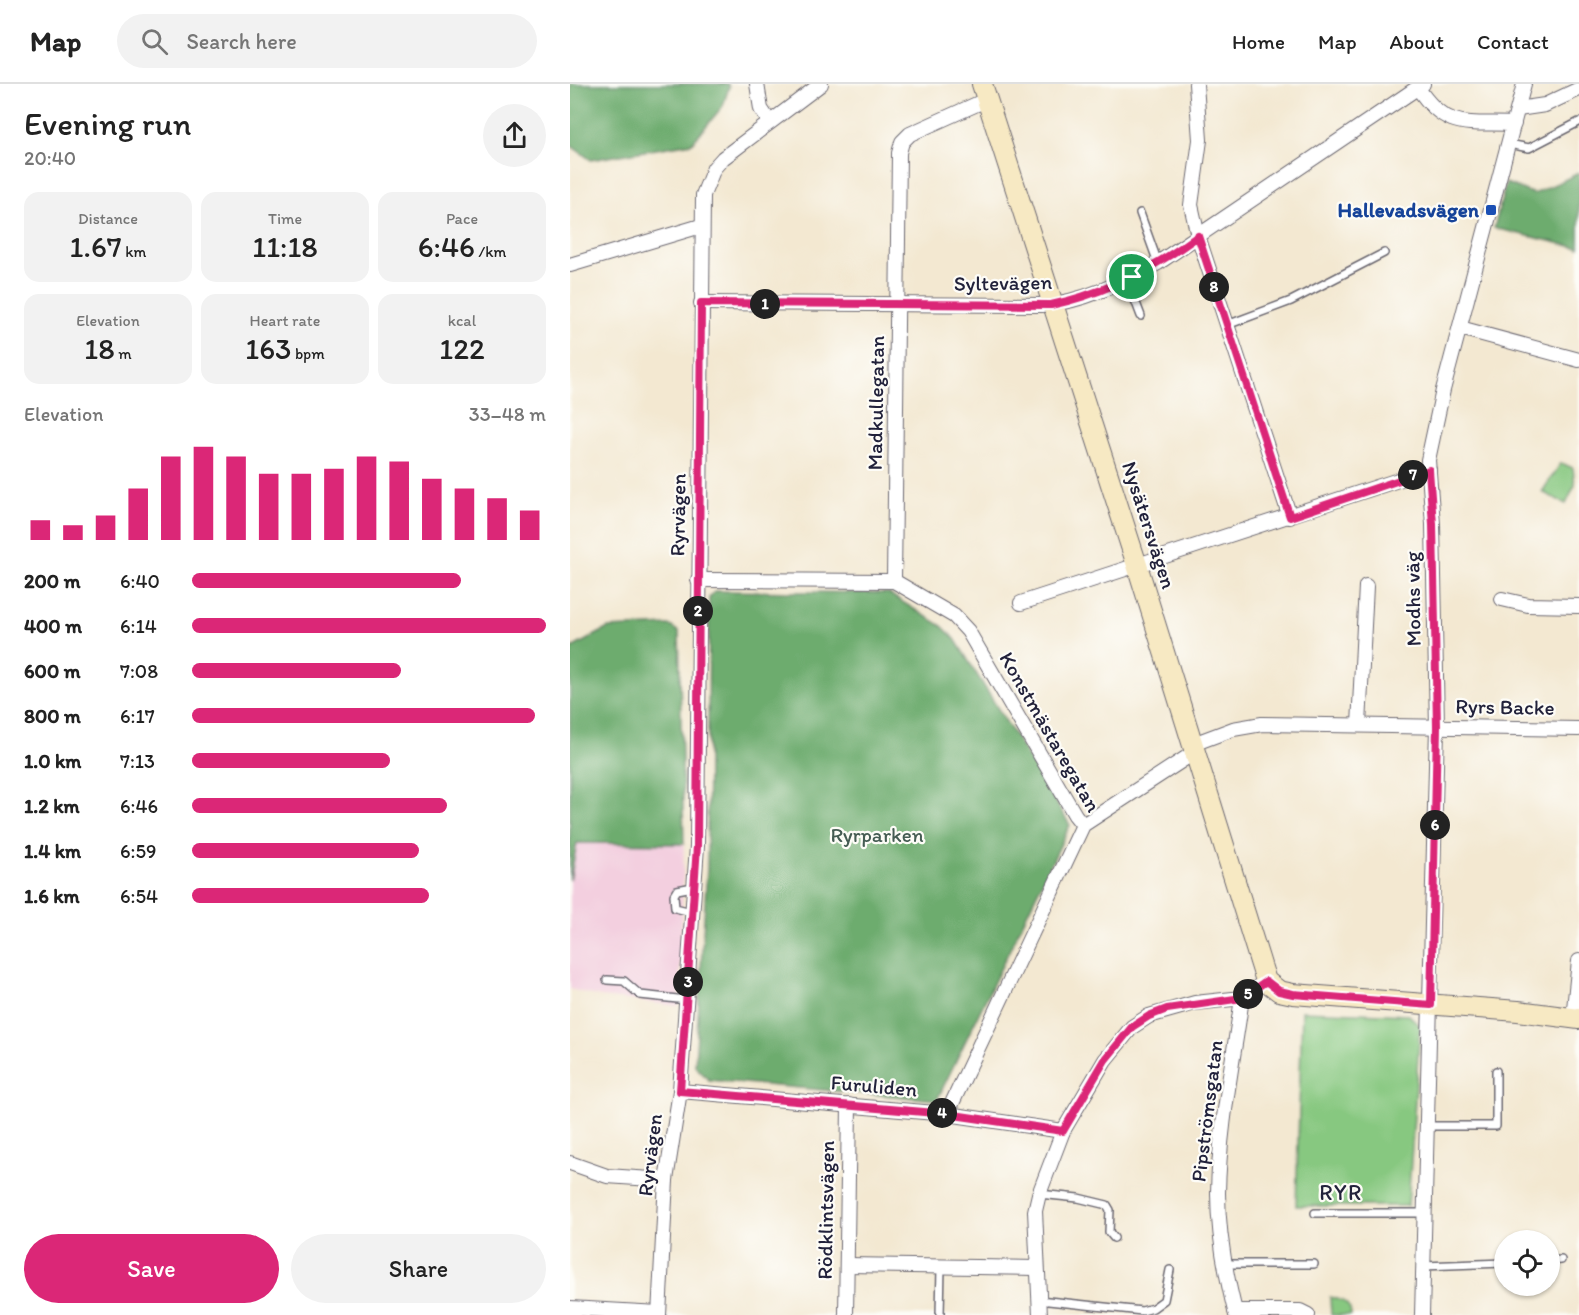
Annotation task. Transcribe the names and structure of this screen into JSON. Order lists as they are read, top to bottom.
{
  "streets": {
    "street": [
      "Syltevägen",
      "Madkullegatan",
      "Ryrvägen",
      "Nysätersvägen",
      "Modhs väg",
      "Ryrs Backe",
      "Konstmästaregatan",
      "Furuliden",
      "Pipströmsgatan",
      "Rödklintsvägen"
    ]
  },
  "crossings": [
    ["Syltevägen", "Madkullegatan"],
    ["Syltevägen", "Ryrvägen"],
    ["Syltevägen", "Nysätersvägen"],
    ["Madkullegatan", "Nysätersvägen"],
    ["Madkullegatan", "Konstmästaregatan"],
    ["Ryrvägen", "Konstmästaregatan"],
    ["Ryrvägen", "Furuliden"],
    ["Nysätersvägen", "Ryrs Backe"],
    ["Modhs väg", "Ryrs Backe"],
    ["Ryrs Backe", "Konstmästaregatan"],
    ["Konstmästaregatan", "Furuliden"],
    ["Furuliden", "Rödklintsvägen"]
  ],
  "districts": ["RYR"],
  "parks": ["Ryrparken"],
  "places": {
    "transit": ["Hallevadsvägen"]
  },
  "page": {
    "header": "Map",
    "search": "Search here",
    "nav": [
      "Home",
      "Map",
      "About",
      "Contact"
    ],
    "heading": ["Evening run", "20:40"],
    "stats": [
      ["Distance", "1.67 km"],
      ["Time", "11:18"],
      ["Pace", "6:46 /km"],
      ["Elevation", "18 m"],
      ["Heart rate", "163 bpm"],
      ["kcal", "122"]
    ],
    "pins": [
      "8",
      "1",
      "7",
      "2",
      "6",
      "3",
      "5",
      "4"
    ],
    "chart": ["Elevation", "33–48 m"],
    "list": [
      {
        "name": "200 m",
        "note": "6:40"
      },
      {
        "name": "400 m",
        "note": "6:14"
      },
      {
        "name": "600 m",
        "note": "7:08"
      },
      {
        "name": "800 m",
        "note": "6:17"
      },
      {
        "name": "1.0 km",
        "note": "7:13"
      },
      {
        "name": "1.2 km",
        "note": "6:46"
      },
      {
        "name": "1.4 km",
        "note": "6:59"
      },
      {
        "name": "1.6 km",
        "note": "6:54"
      }
    ],
    "buttons": ["Save", "Share"]
  }
}
